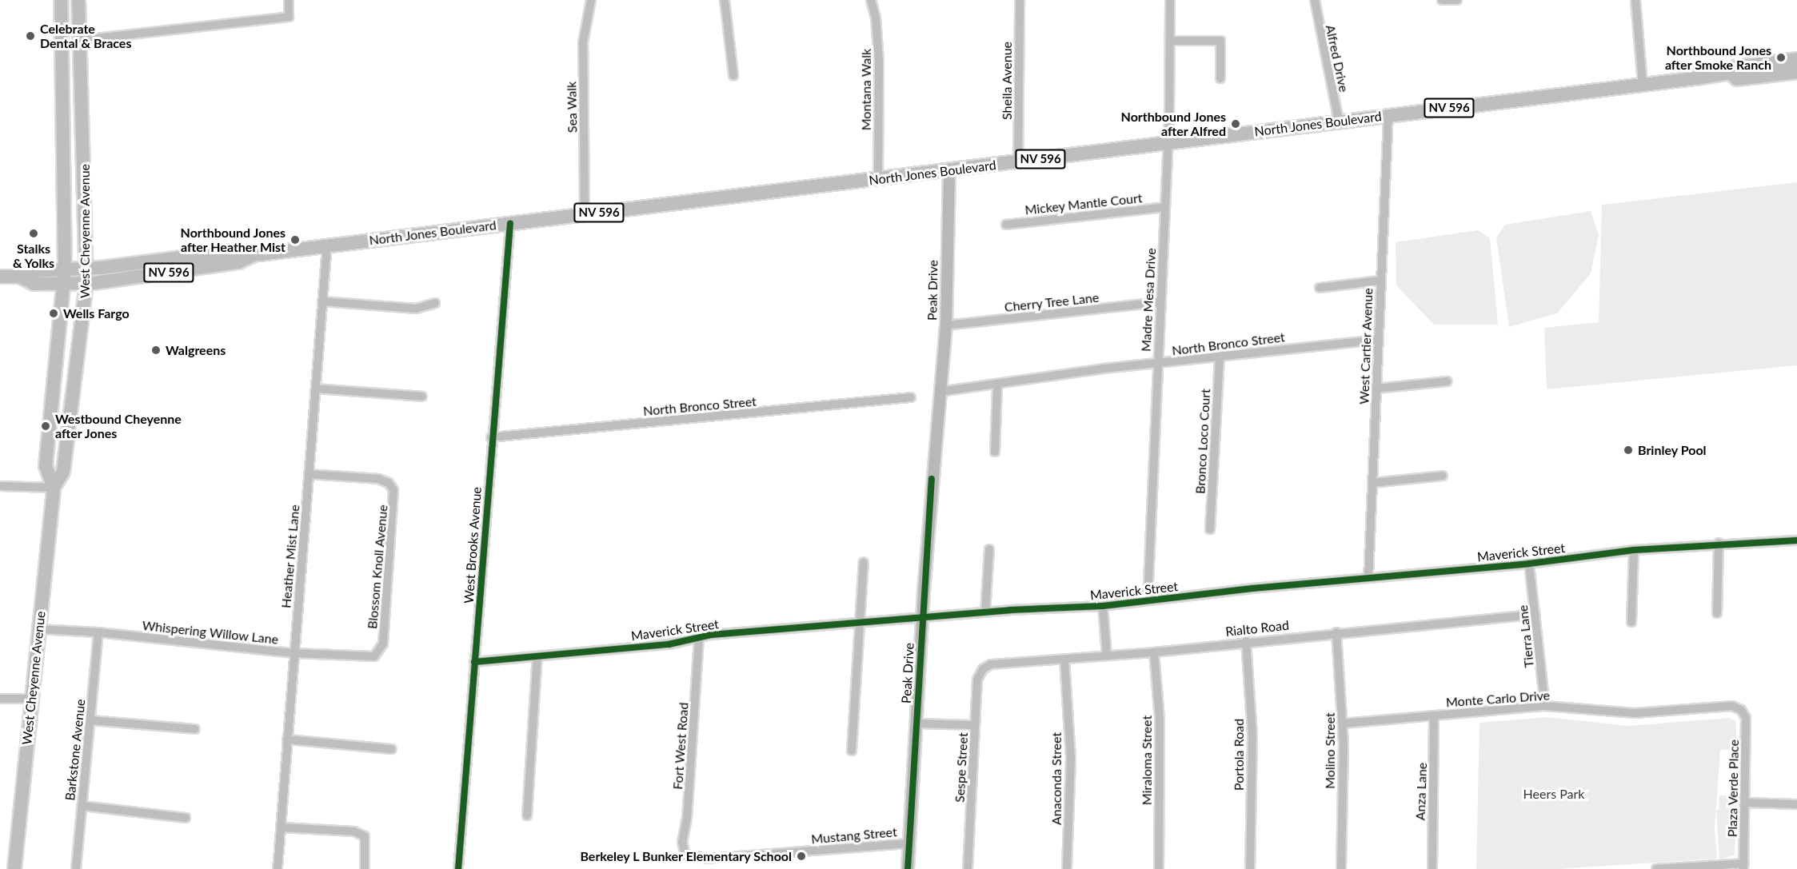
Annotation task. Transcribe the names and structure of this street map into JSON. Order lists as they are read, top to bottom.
{
  "streets": {
    "main road": ["NV 596", "North Jones Boulevard", "West Cheyenne Avenue"],
    "street": [
      "Alfred Drive",
      "Sheila Avenue",
      "Montana Walk",
      "Sea Walk",
      "Mickey Mantle Court",
      "Peak Drive",
      "Madre Mesa Drive",
      "Cherry Tree Lane",
      "North Bronco Street",
      "West Cartier Avenue",
      "Bronco Loco Court",
      "West Brooks Avenue",
      "Maverick Street",
      "Heather Mist Lane",
      "Blossom Knoll Avenue",
      "Rialto Road",
      "Whispering Willow Lane",
      "Tierra Lane",
      "Monte Carlo Drive",
      "Fort West Road",
      "Barkstone Avenue",
      "Molino Street",
      "Portola Road",
      "Miraloma Street",
      "Sespe Street",
      "Anaconda Street",
      "Plaza Verde Place",
      "Anza Lane",
      "Mustang Street"
    ]
  },
  "crossings": [
    ["Alfred Drive", "North Jones Boulevard"],
    ["Sheila Avenue", "North Jones Boulevard"],
    ["Montana Walk", "North Jones Boulevard"],
    ["Sea Walk", "North Jones Boulevard"],
    ["North Jones Boulevard", "West Cheyenne Avenue"],
    ["North Jones Boulevard", "Peak Drive"],
    ["North Jones Boulevard", "Madre Mesa Drive"],
    ["North Jones Boulevard", "West Cartier Avenue"],
    ["North Jones Boulevard", "West Brooks Avenue"],
    ["North Jones Boulevard", "Heather Mist Lane"],
    ["Mickey Mantle Court", "Madre Mesa Drive"],
    ["West Cheyenne Avenue", "Whispering Willow Lane"],
    ["Peak Drive", "Cherry Tree Lane"],
    ["Peak Drive", "North Bronco Street"],
    ["Peak Drive", "Maverick Street"],
    ["Peak Drive", "Mustang Street"],
    ["Madre Mesa Drive", "Cherry Tree Lane"],
    ["Madre Mesa Drive", "North Bronco Street"],
    ["Madre Mesa Drive", "Maverick Street"],
    ["North Bronco Street", "West Cartier Avenue"],
    ["North Bronco Street", "Bronco Loco Court"],
    ["North Bronco Street", "West Brooks Avenue"],
    ["West Cartier Avenue", "Maverick Street"],
    ["West Brooks Avenue", "Maverick Street"],
    ["Maverick Street", "Tierra Lane"],
    ["Maverick Street", "Fort West Road"],
    ["Heather Mist Lane", "Blossom Knoll Avenue"],
    ["Heather Mist Lane", "Whispering Willow Lane"],
    ["Blossom Knoll Avenue", "Whispering Willow Lane"],
    ["Rialto Road", "Tierra Lane"],
    ["Rialto Road", "Molino Street"],
    ["Rialto Road", "Portola Road"],
    ["Rialto Road", "Miraloma Street"],
    ["Rialto Road", "Sespe Street"],
    ["Rialto Road", "Anaconda Street"],
    ["Whispering Willow Lane", "Barkstone Avenue"],
    ["Tierra Lane", "Monte Carlo Drive"],
    ["Monte Carlo Drive", "Molino Street"],
    ["Monte Carlo Drive", "Plaza Verde Place"],
    ["Monte Carlo Drive", "Anza Lane"],
    ["Fort West Road", "Mustang Street"]
  ],
  "parks": ["Heers Park"],
  "places": [
    "Celebrate Dental & Braces",
    "Northbound Jones after Smoke Ranch",
    "Northbound Jones after Alfred",
    "Stalks & Yolks",
    "Northbound Jones after Heather Mist",
    "Wells Fargo",
    "Walgreens",
    "Westbound Cheyenne after Jones",
    "Brinley Pool",
    "Berkeley L Bunker Elementary School"
  ]
}
